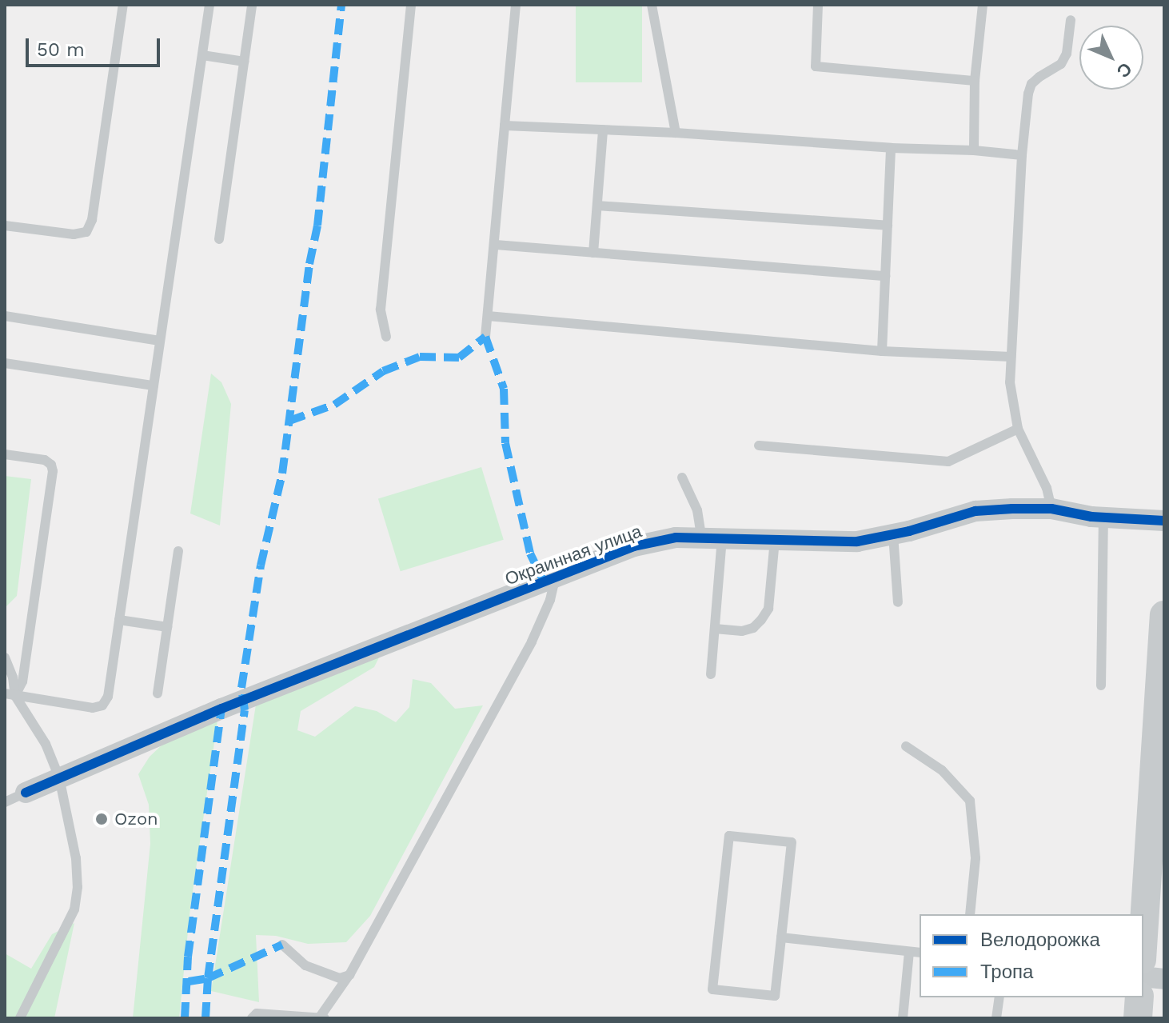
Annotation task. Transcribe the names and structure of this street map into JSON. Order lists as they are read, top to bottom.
{
  "streets": {
    "street": ["Окраинная улица"]
  },
  "places": ["Ozon"],
  "legend": ["Велодорожка", "Тропа"],
  "scale_bar": "50 m",
  "north": "bottom right"
}
